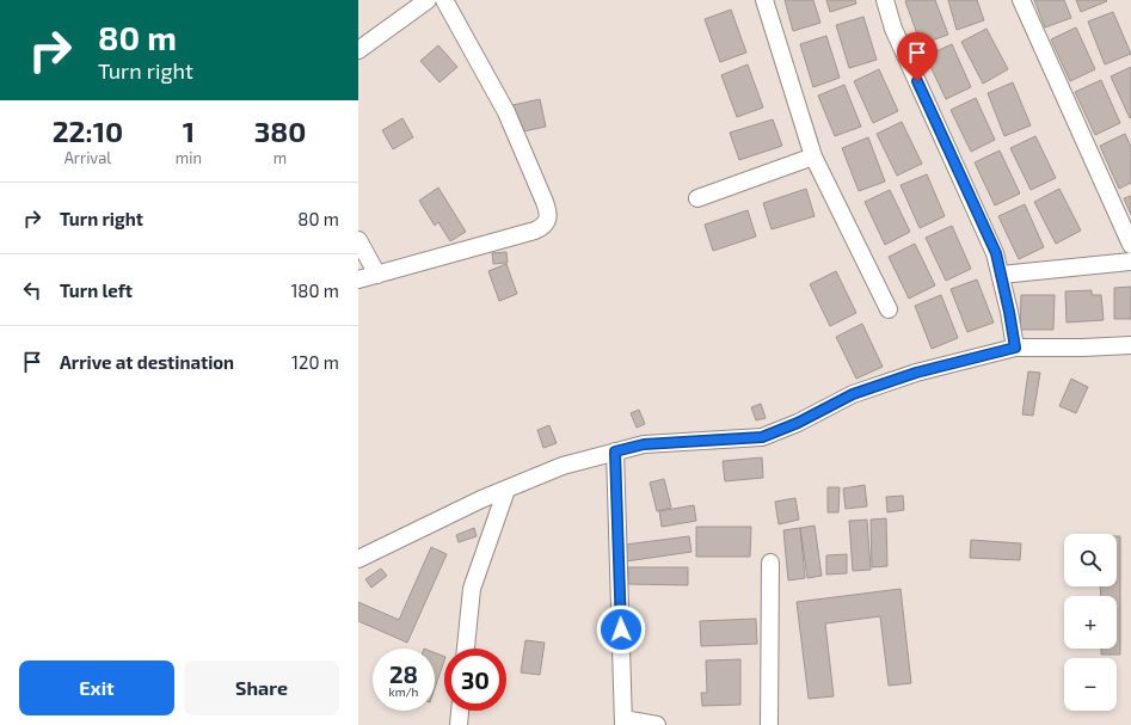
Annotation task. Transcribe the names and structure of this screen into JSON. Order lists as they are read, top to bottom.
{
  "page": {
    "turn": ["80 m", "Turn right"],
    "eta": [
      "22:10",
      "Arrival",
      "1",
      "min",
      "380",
      "m"
    ],
    "list": [
      {
        "name": "Turn right",
        "value": "80 m"
      },
      {
        "name": "Turn left",
        "value": "180 m"
      },
      {
        "name": "Arrive at destination",
        "value": "120 m"
      }
    ],
    "map_buttons": ["+", "−"],
    "speed": "28 km/h",
    "limit": "30",
    "buttons": ["Exit", "Share"]
  }
}
